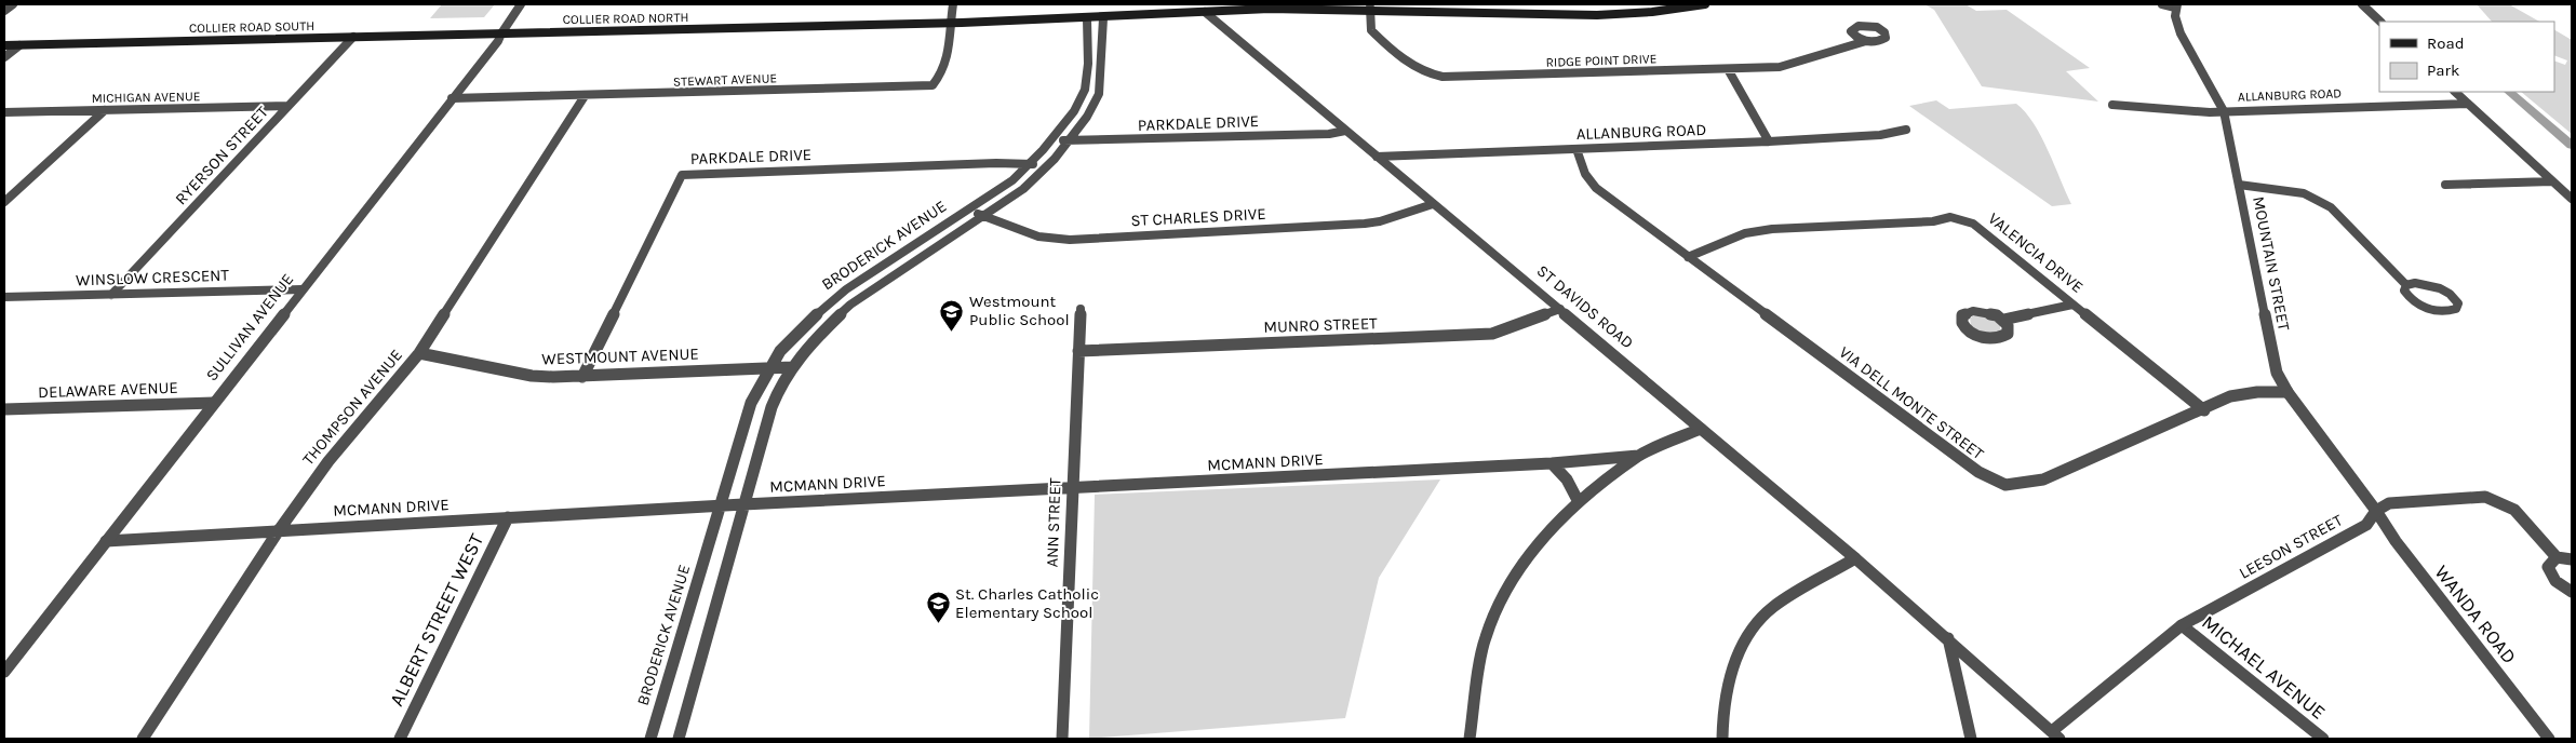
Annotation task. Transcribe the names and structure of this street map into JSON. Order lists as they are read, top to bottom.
{
  "streets": {
    "main road": ["COLLIER ROAD NORTH", "COLLIER ROAD SOUTH", "ST DAVIDS ROAD"],
    "street": [
      "RIDGE POINT DRIVE",
      "STEWART AVENUE",
      "ALLANBURG ROAD",
      "MICHIGAN AVENUE",
      "PARKDALE DRIVE",
      "RYERSON STREET",
      "ST CHARLES DRIVE",
      "BRODERICK AVENUE",
      "VALENCIA DRIVE",
      "MOUNTAIN STREET",
      "WINSLOW CRESCENT",
      "MUNRO STREET",
      "SULLIVAN AVENUE",
      "WESTMOUNT AVENUE",
      "DELAWARE AVENUE",
      "VIA DELL MONTE STREET",
      "THOMPSON AVENUE",
      "MCMANN DRIVE",
      "ANN STREET",
      "LEESON STREET",
      "WANDA ROAD",
      "ALBERT STREET WEST",
      "MICHAEL AVENUE"
    ]
  },
  "crossings": [
    ["COLLIER ROAD NORTH", "COLLIER ROAD SOUTH"],
    ["COLLIER ROAD NORTH", "RIDGE POINT DRIVE"],
    ["COLLIER ROAD NORTH", "STEWART AVENUE"],
    ["COLLIER ROAD NORTH", "BRODERICK AVENUE"],
    ["COLLIER ROAD NORTH", "ST DAVIDS ROAD"],
    ["COLLIER ROAD NORTH", "SULLIVAN AVENUE"],
    ["COLLIER ROAD SOUTH", "RYERSON STREET"],
    ["COLLIER ROAD SOUTH", "SULLIVAN AVENUE"],
    ["STEWART AVENUE", "SULLIVAN AVENUE"],
    ["STEWART AVENUE", "THOMPSON AVENUE"],
    ["ALLANBURG ROAD", "MOUNTAIN STREET"],
    ["ALLANBURG ROAD", "ST DAVIDS ROAD"],
    ["ALLANBURG ROAD", "VIA DELL MONTE STREET"],
    ["MICHIGAN AVENUE", "RYERSON STREET"],
    ["PARKDALE DRIVE", "BRODERICK AVENUE"],
    ["PARKDALE DRIVE", "ST DAVIDS ROAD"],
    ["PARKDALE DRIVE", "WESTMOUNT AVENUE"],
    ["RYERSON STREET", "WINSLOW CRESCENT"],
    ["ST CHARLES DRIVE", "BRODERICK AVENUE"],
    ["ST CHARLES DRIVE", "ST DAVIDS ROAD"],
    ["BRODERICK AVENUE", "WESTMOUNT AVENUE"],
    ["BRODERICK AVENUE", "MCMANN DRIVE"],
    ["VALENCIA DRIVE", "VIA DELL MONTE STREET"],
    ["MOUNTAIN STREET", "VIA DELL MONTE STREET"],
    ["MOUNTAIN STREET", "LEESON STREET"],
    ["MOUNTAIN STREET", "WANDA ROAD"],
    ["WINSLOW CRESCENT", "SULLIVAN AVENUE"],
    ["ST DAVIDS ROAD", "MUNRO STREET"],
    ["ST DAVIDS ROAD", "LEESON STREET"],
    ["MUNRO STREET", "ANN STREET"],
    ["SULLIVAN AVENUE", "DELAWARE AVENUE"],
    ["SULLIVAN AVENUE", "MCMANN DRIVE"],
    ["WESTMOUNT AVENUE", "THOMPSON AVENUE"],
    ["THOMPSON AVENUE", "MCMANN DRIVE"],
    ["MCMANN DRIVE", "ANN STREET"],
    ["MCMANN DRIVE", "ALBERT STREET WEST"],
    ["LEESON STREET", "WANDA ROAD"],
    ["LEESON STREET", "MICHAEL AVENUE"]
  ],
  "places": {
    "school or university": ["Westmount Public School", "St. Charles Catholic Elementary School"]
  },
  "legend": ["Road", "Park"]
}
